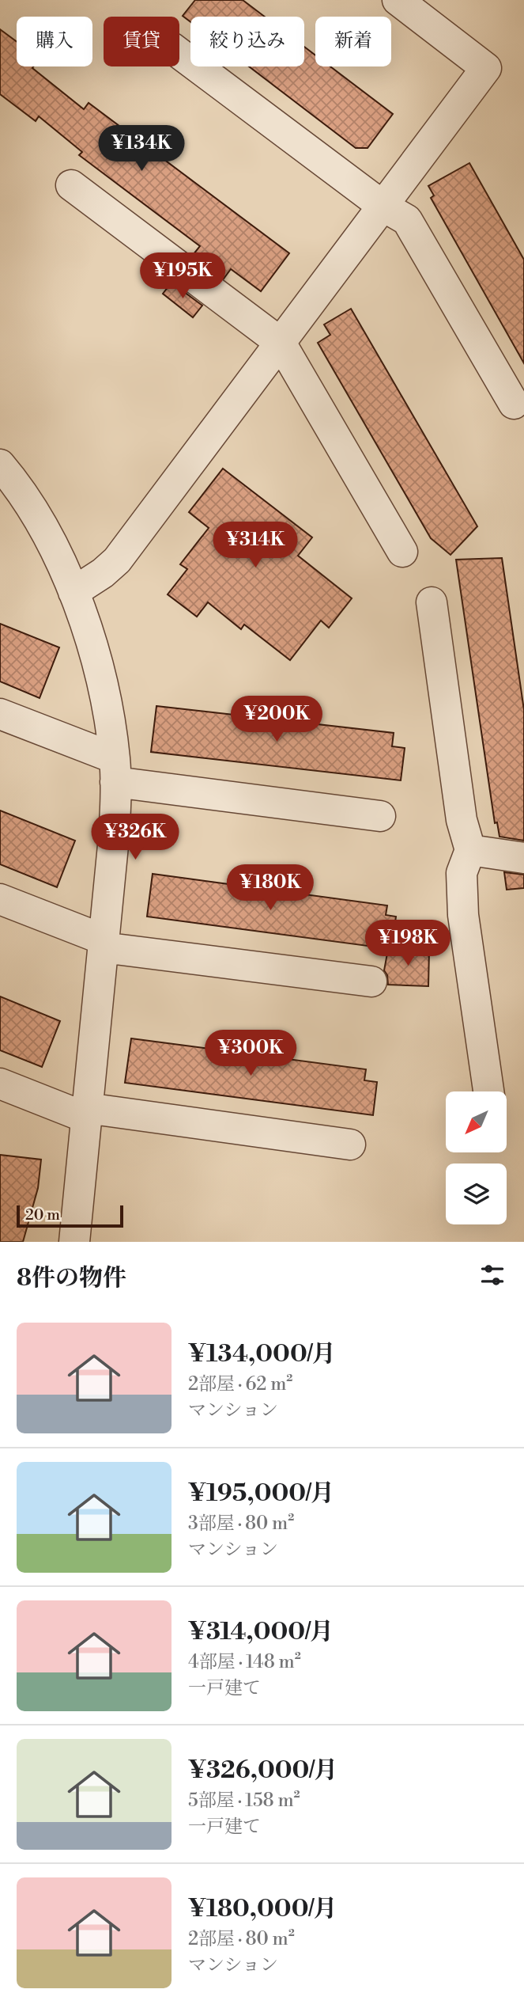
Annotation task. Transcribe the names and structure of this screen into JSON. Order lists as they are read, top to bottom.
{
  "scale_bar": "20 m",
  "north": "bottom left",
  "page": {
    "chip": [
      "購入",
      "賃貸",
      "絞り込み",
      "新着"
    ],
    "price": [
      "¥134K",
      "¥195K",
      "¥314K",
      "¥200K",
      "¥326K",
      "¥180K",
      "¥198K",
      "¥300K"
    ],
    "scale": "20 m",
    "heading": "8件の物件",
    "list": [
      {
        "name": "¥134,000/月",
        "note": "2部屋 · 62 m² · マンション"
      },
      {
        "name": "¥195,000/月",
        "note": "3部屋 · 80 m² · マンション"
      },
      {
        "name": "¥314,000/月",
        "note": "4部屋 · 148 m² · 一戸建て"
      },
      {
        "name": "¥326,000/月",
        "note": "5部屋 · 158 m² · 一戸建て"
      },
      {
        "name": "¥180,000/月",
        "note": "2部屋 · 80 m² · マンション"
      }
    ]
  }
}
